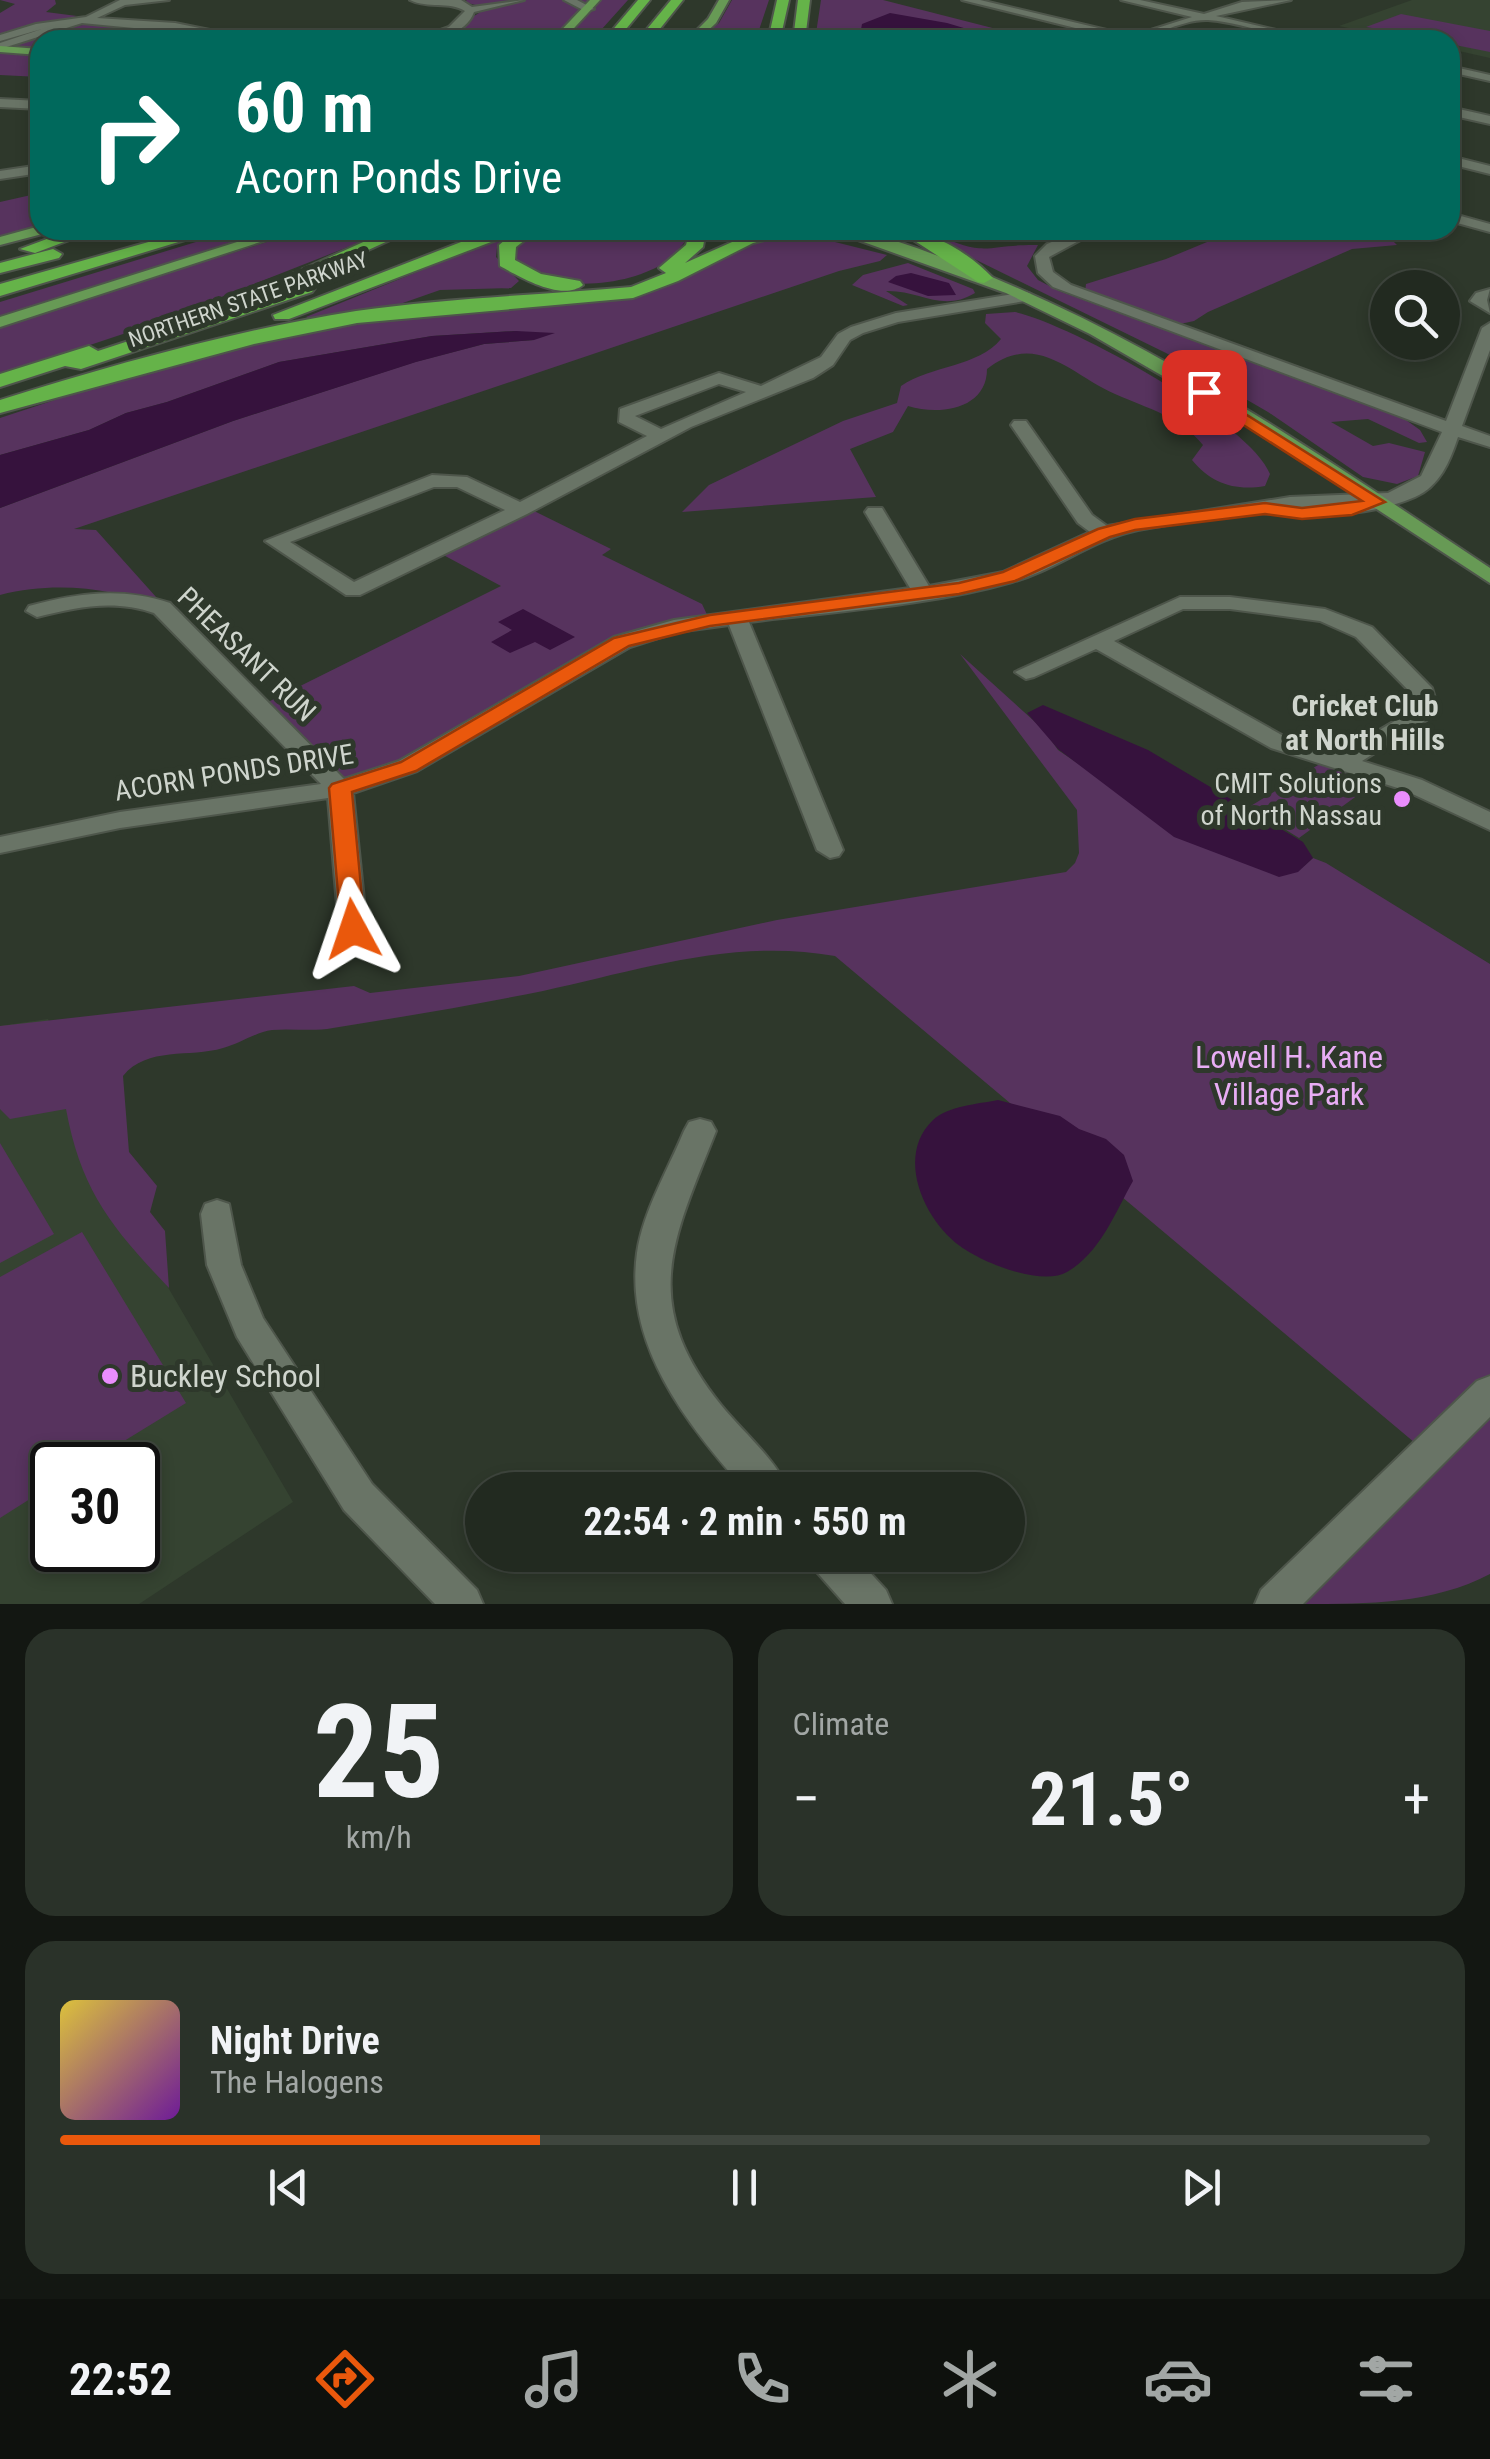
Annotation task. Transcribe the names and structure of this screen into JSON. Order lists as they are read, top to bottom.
{
  "streets": {
    "highway": ["NORTHERN STATE PARKWAY"],
    "street": ["PHEASANT RUN", "ACORN PONDS DRIVE"]
  },
  "crossings": [
    ["PHEASANT RUN", "ACORN PONDS DRIVE"]
  ],
  "districts": ["Cricket Club at North Hills"],
  "parks": ["Lowell H. Kane Village Park"],
  "places": ["CMIT Solutions of North Nassau", "Buckley School"],
  "page": {
    "turn": ["60 m", "Acorn Ponds Drive"],
    "limit": "30",
    "trip": "22:54 · 2 min · 550 m",
    "tile": [
      ["25", "km/h"],
      "Climate"
    ],
    "heat": ["−", "21.5°", "+"],
    "song": ["Night Drive", "The Halogens"],
    "tabs": "22:52"
  }
}
